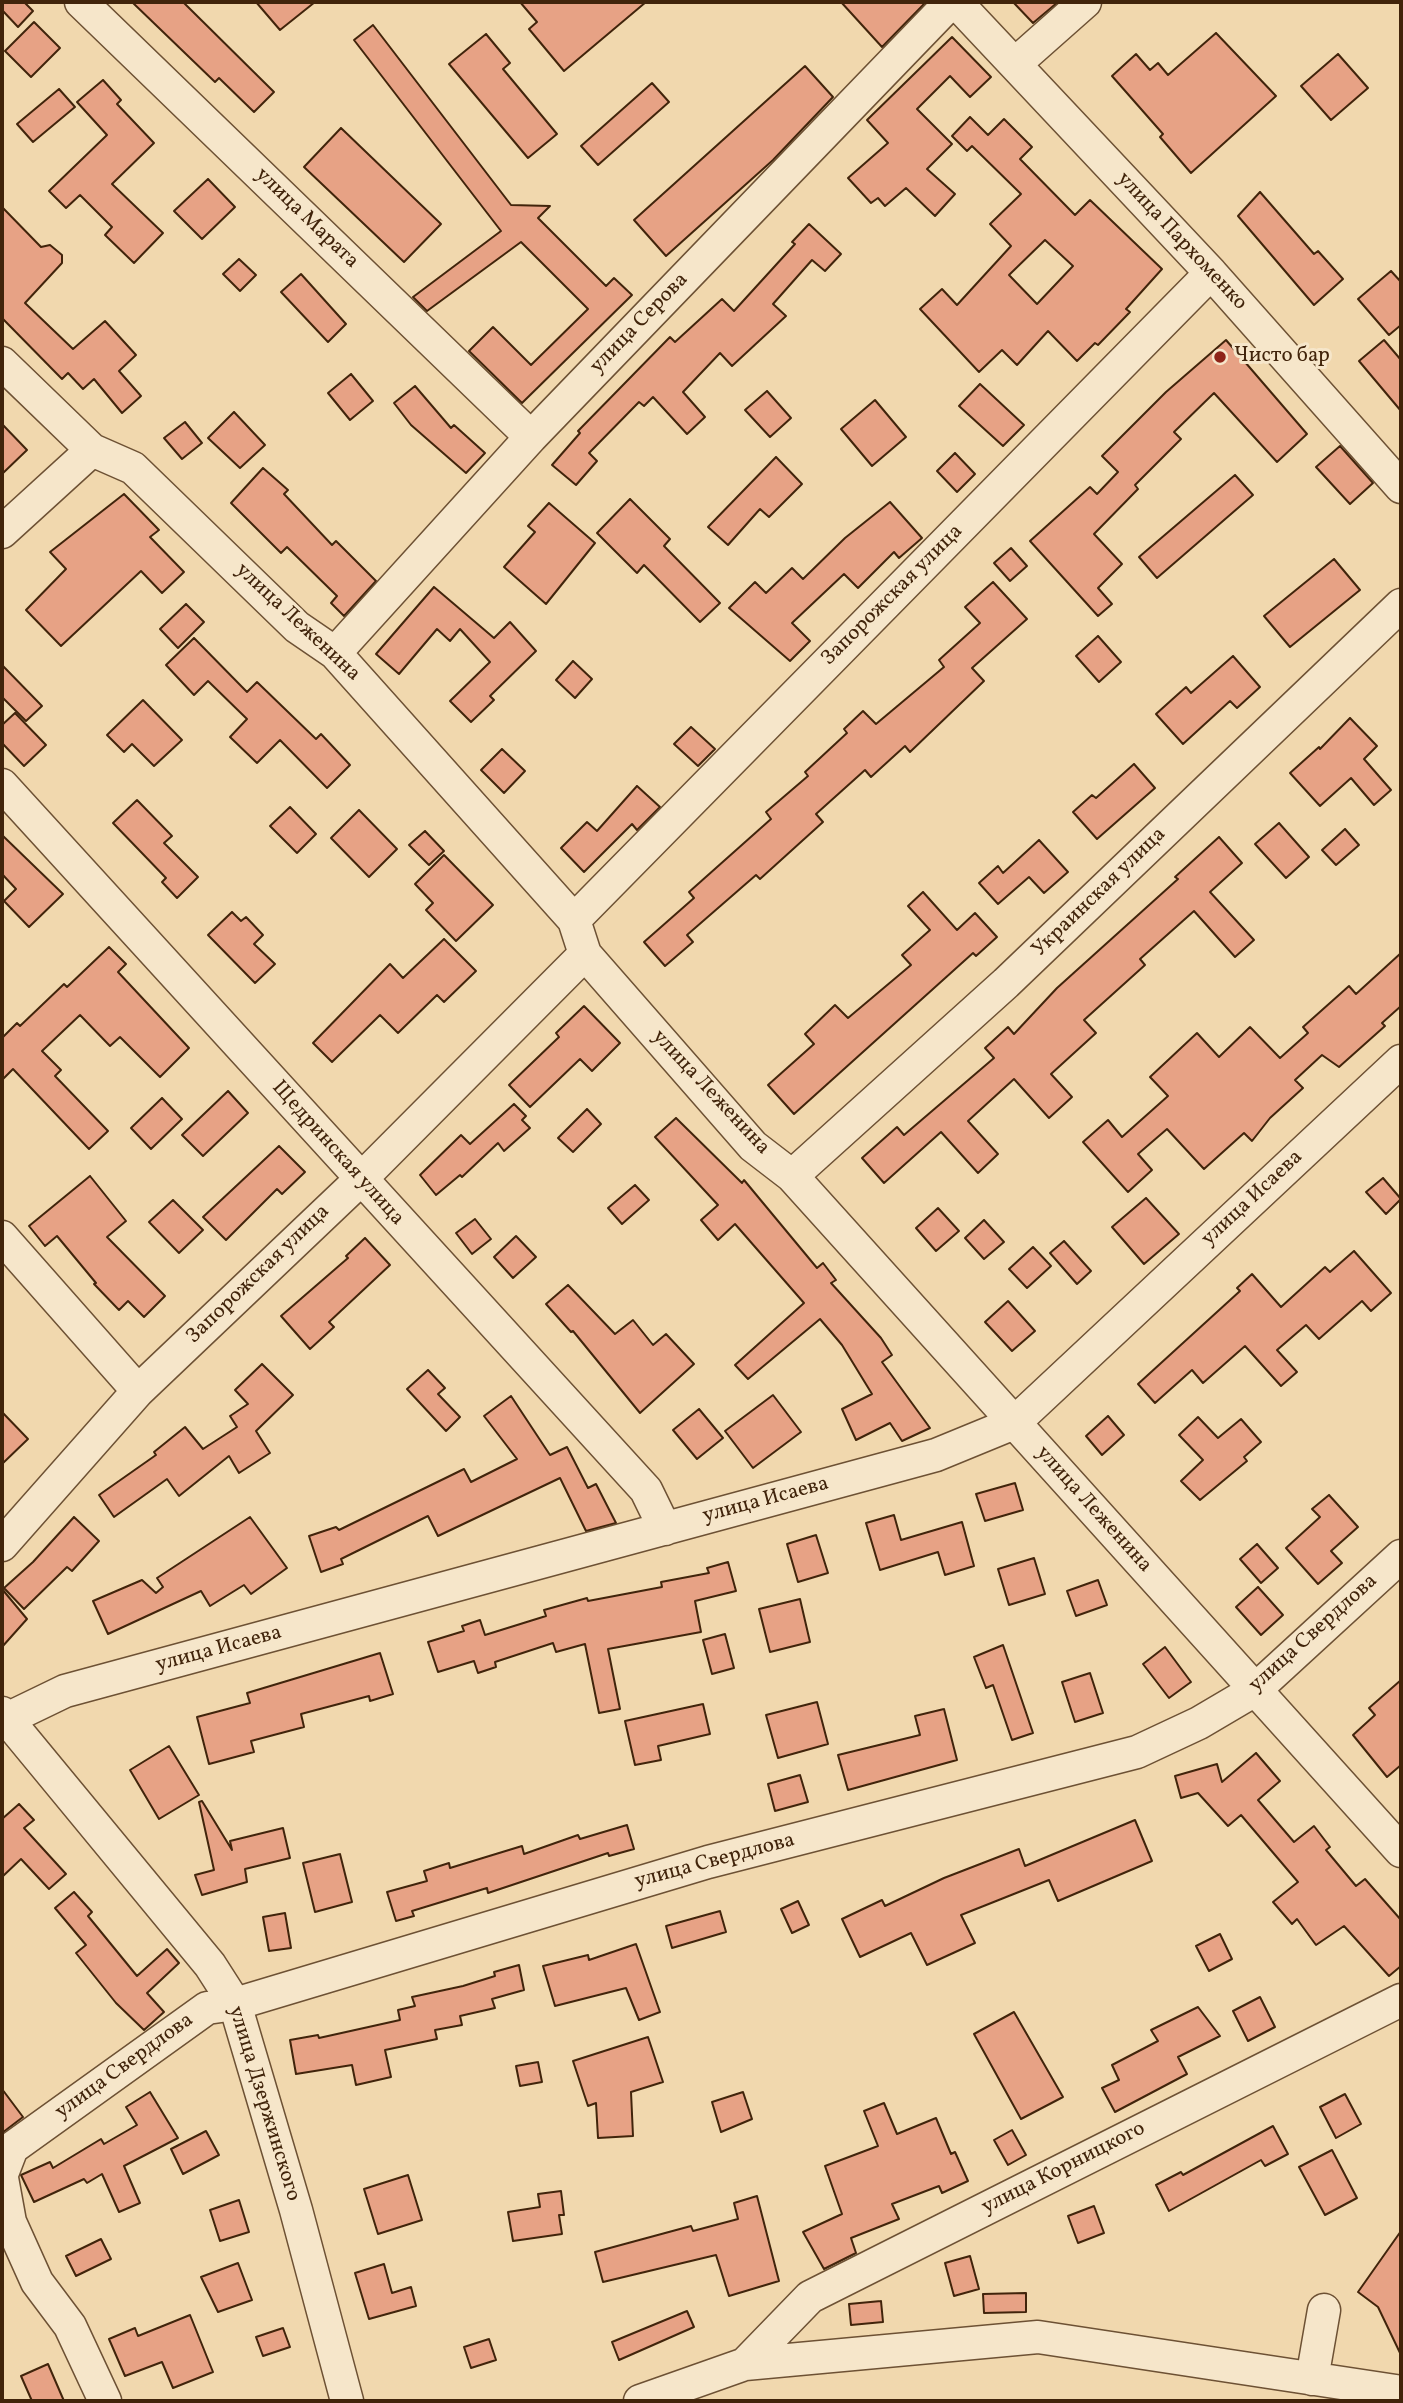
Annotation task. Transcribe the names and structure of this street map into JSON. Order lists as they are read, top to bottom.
{
  "streets": {
    "street": [
      "улица Марата",
      "улица Пархоменко",
      "улица Серова",
      "Запорожская улица",
      "улица Леженина",
      "Украинская улица",
      "Щедринская улица",
      "улица Исаева",
      "улица Свердлова",
      "улица Дзержинского",
      "улица Корницкого"
    ]
  },
  "crossings": [
    ["улица Марата", "улица Серова"],
    ["улица Пархоменко", "Запорожская улица"],
    ["улица Серова", "улица Леженина"],
    ["Запорожская улица", "улица Леженина"],
    ["Запорожская улица", "Щедринская улица"],
    ["улица Леженина", "Украинская улица"],
    ["улица Леженина", "улица Исаева"],
    ["улица Леженина", "улица Свердлова"],
    ["Щедринская улица", "улица Исаева"],
    ["улица Исаева", "улица Дзержинского"],
    ["улица Свердлова", "улица Дзержинского"]
  ],
  "places": ["Чисто бар"]
}
